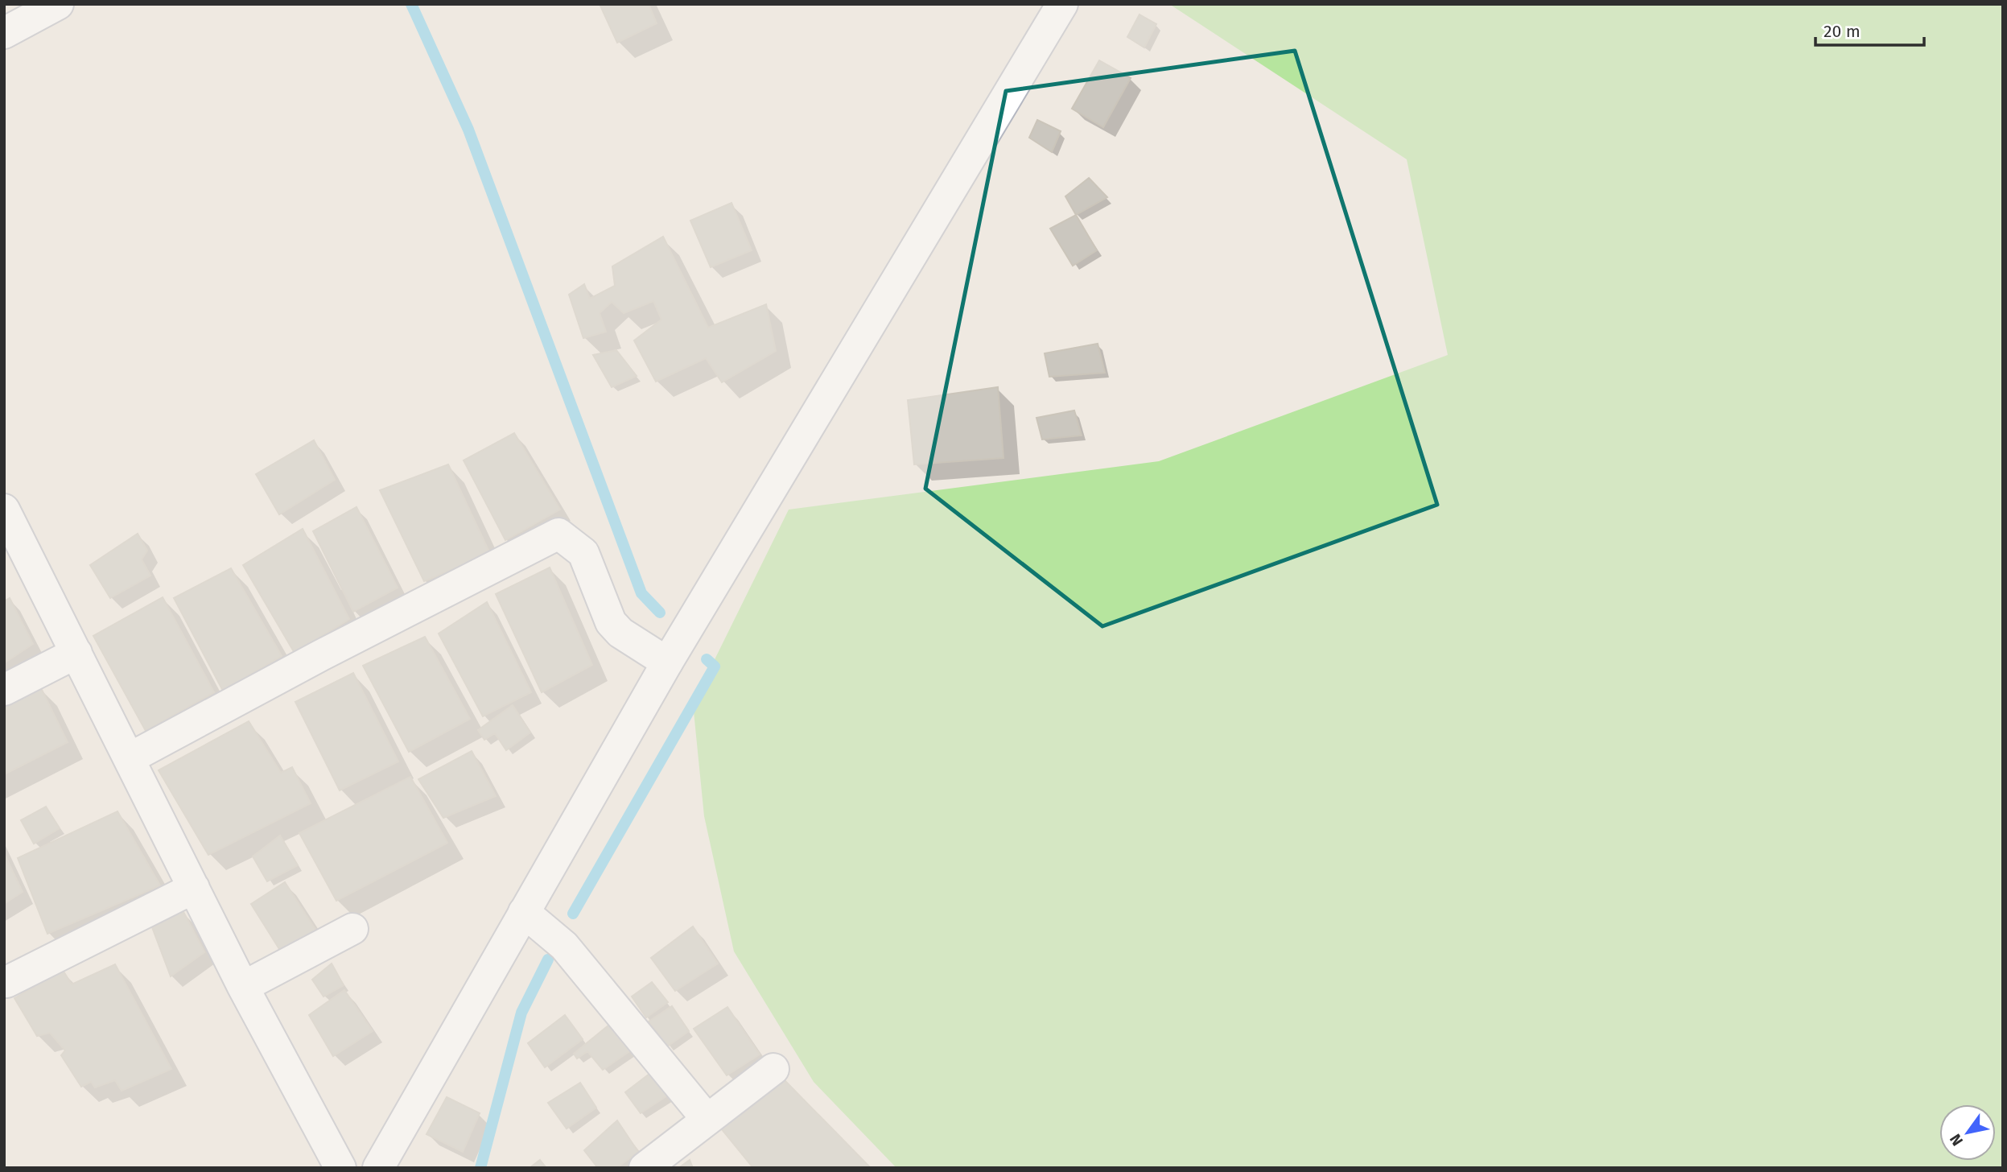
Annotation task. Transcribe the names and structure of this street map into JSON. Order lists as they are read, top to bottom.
{
  "scale_bar": "20 m",
  "north": "bottom left"
}
